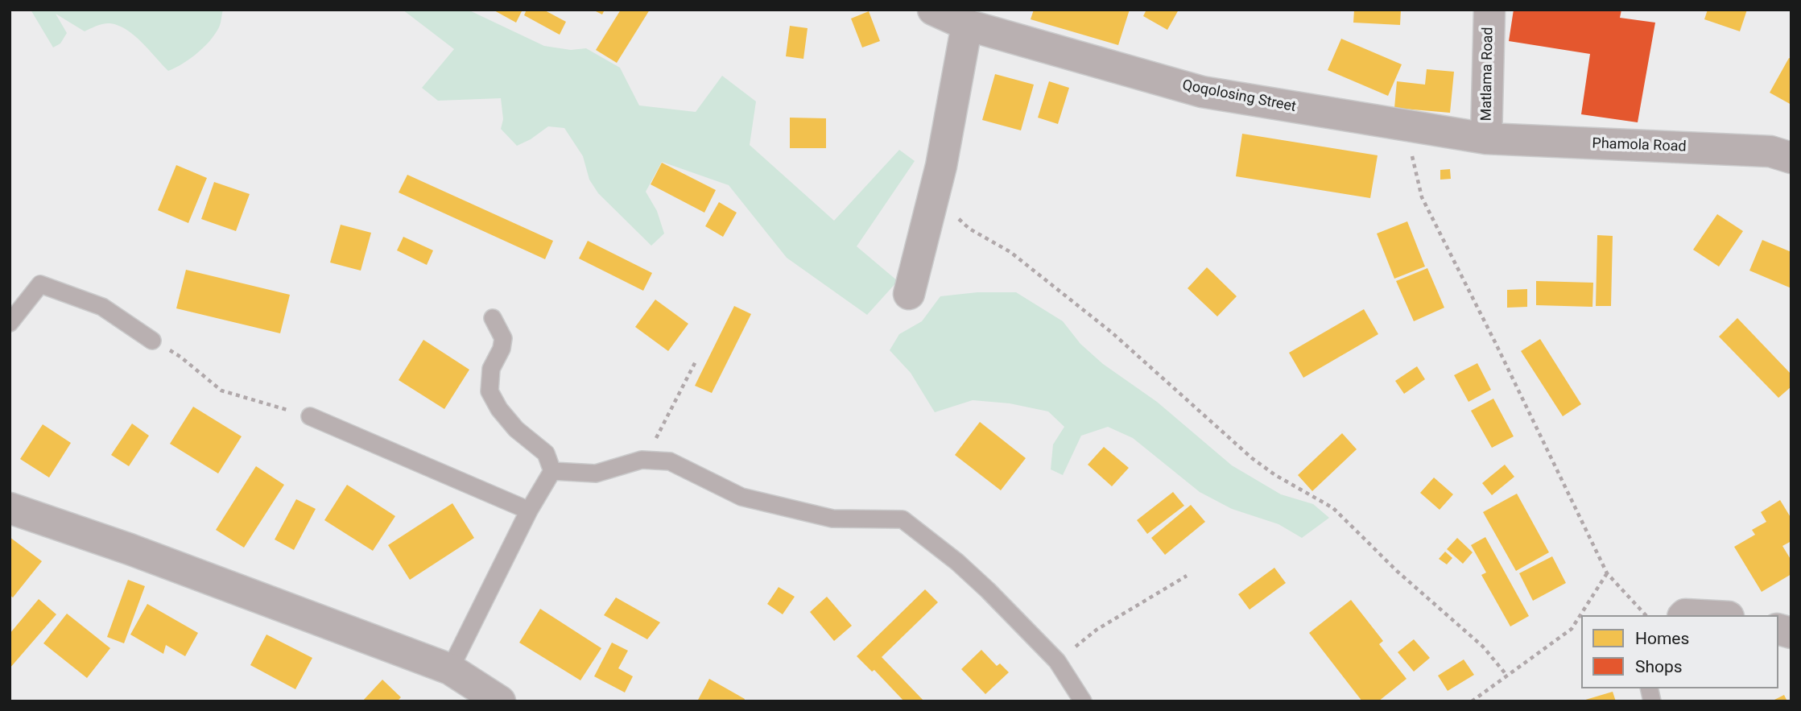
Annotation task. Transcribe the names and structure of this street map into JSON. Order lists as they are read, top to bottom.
{
  "streets": {
    "street": ["Matlama Road", "Qoqolosing Street", "Phamola Road"]
  },
  "crossings": [
    ["Matlama Road", "Qoqolosing Street"],
    ["Matlama Road", "Phamola Road"],
    ["Qoqolosing Street", "Phamola Road"]
  ],
  "legend": ["Homes", "Shops"]
}
